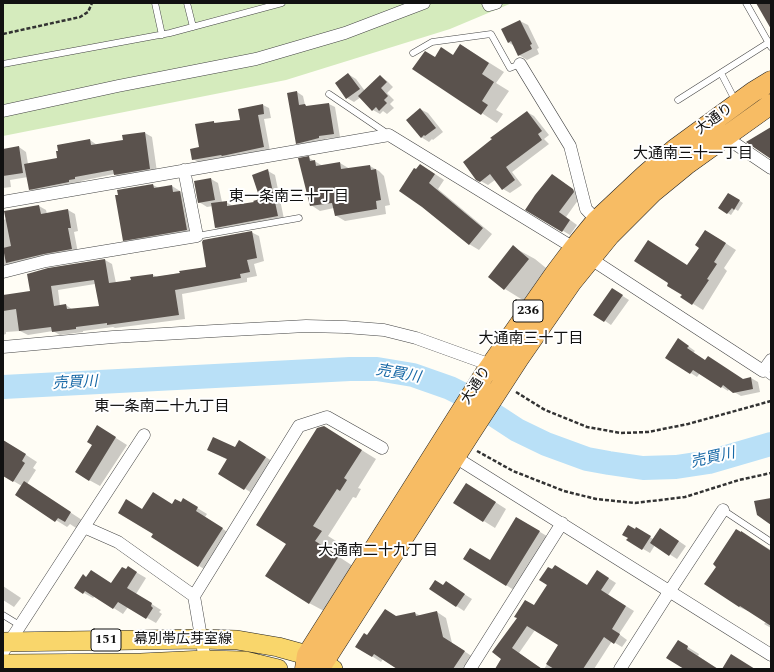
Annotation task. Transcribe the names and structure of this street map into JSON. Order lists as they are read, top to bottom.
{
  "streets": {
    "highway": ["大通り", "236"],
    "main road": ["151", "幕別帯広芽室線"]
  },
  "crossings": [
    ["大通り", "幕別帯広芽室線"]
  ],
  "districts": [
    "大通南三十一丁目",
    "東一条南三十丁目",
    "大通南三十丁目",
    "東一条南二十九丁目",
    "大通南二十九丁目"
  ],
  "water": ["売買川"]
}
